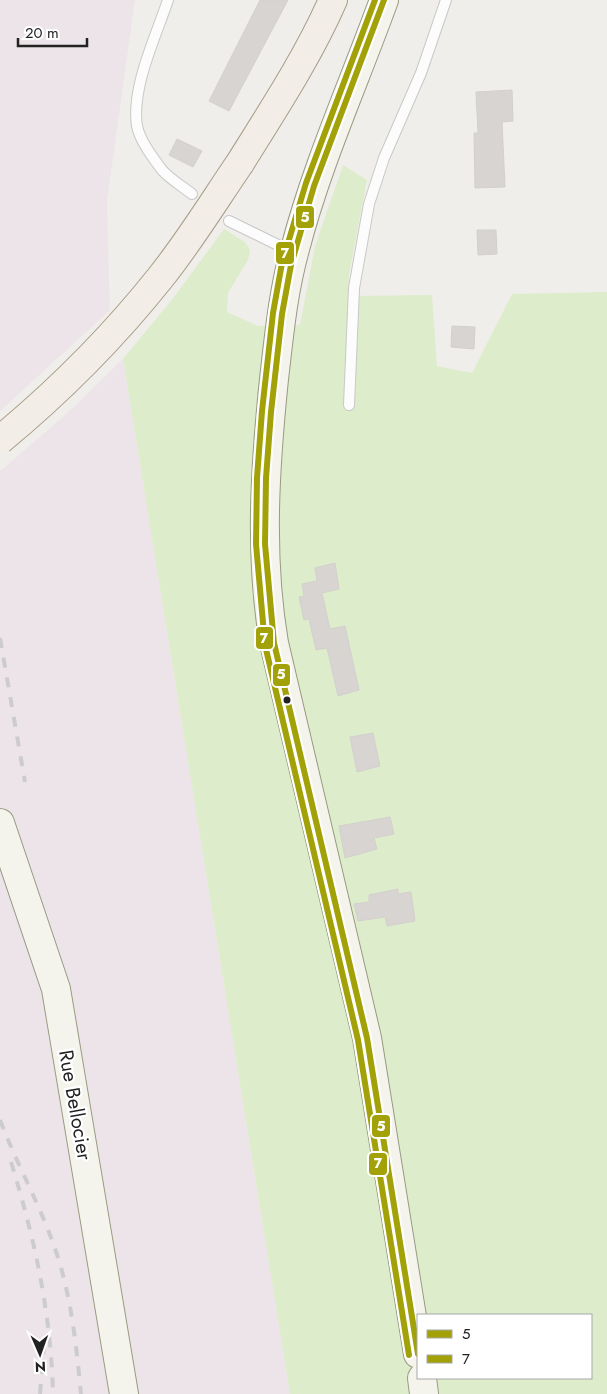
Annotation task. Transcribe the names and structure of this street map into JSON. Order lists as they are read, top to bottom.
{
  "streets": {
    "main road": ["Rue Bellocier"]
  },
  "lines": ["transit line 5", "transit line 7"],
  "legend": ["5", "7"],
  "scale_bar": "20 m",
  "north": "bottom"
}
